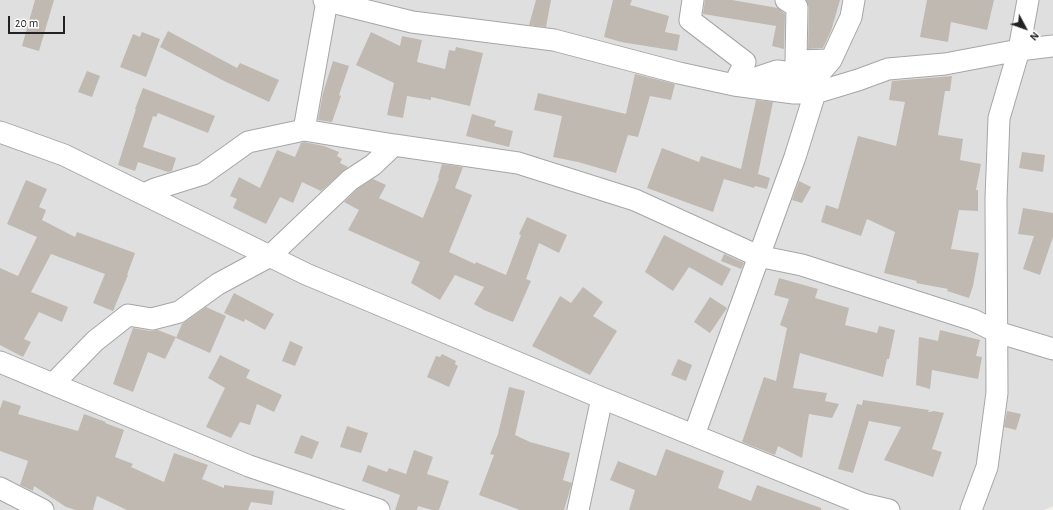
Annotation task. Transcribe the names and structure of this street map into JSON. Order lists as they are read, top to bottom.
{
  "scale_bar": "20 m",
  "north": "bottom right"
}
